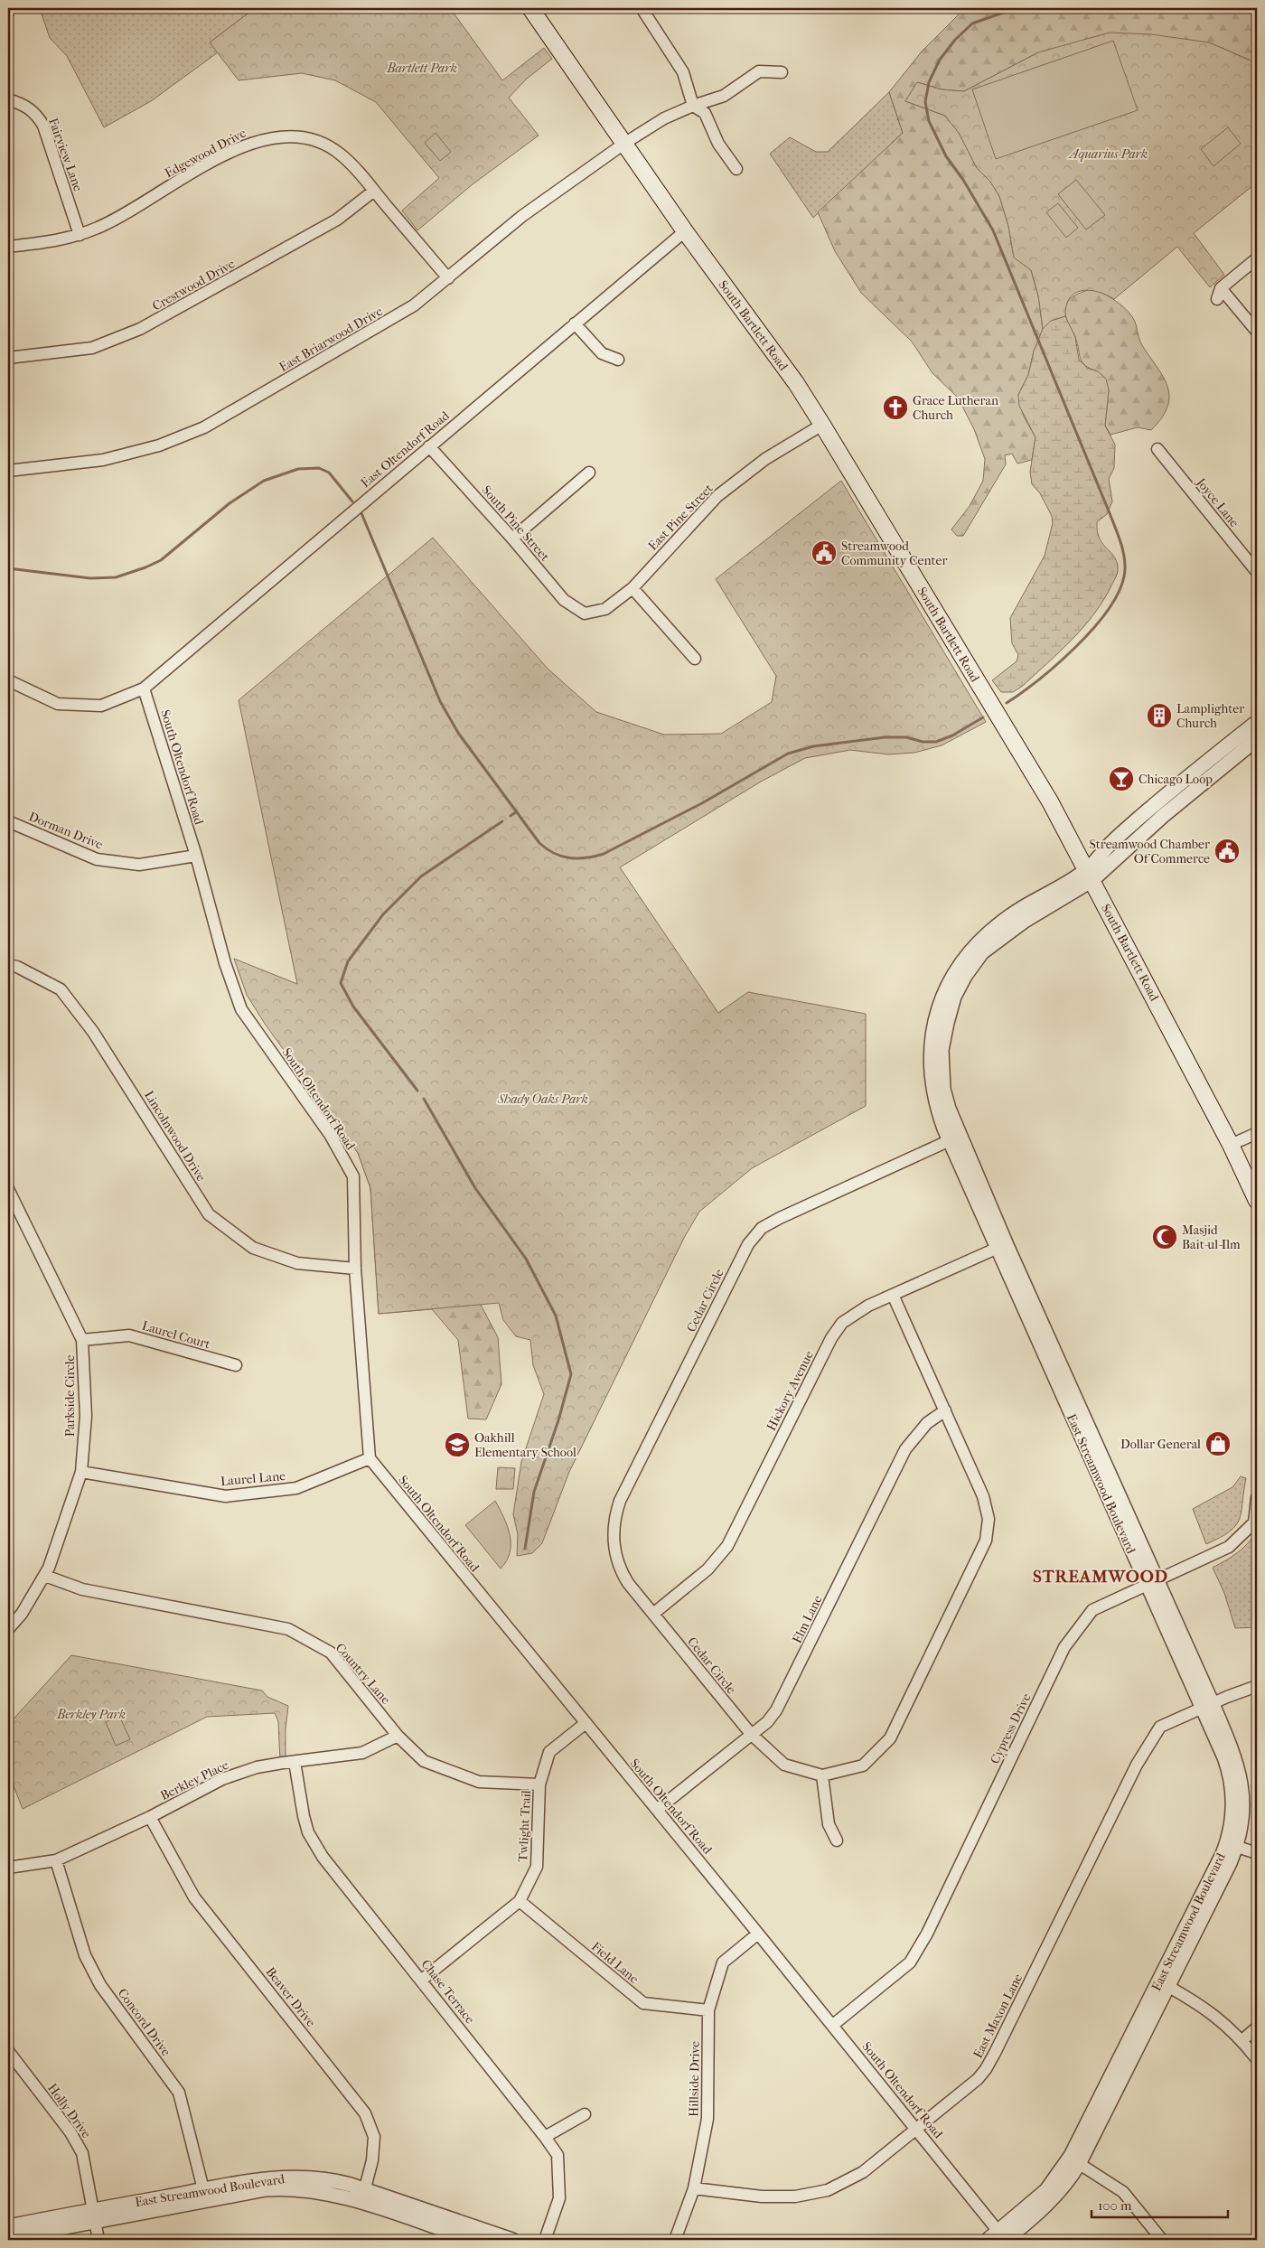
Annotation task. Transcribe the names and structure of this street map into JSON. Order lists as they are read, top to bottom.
{
  "streets": {
    "main road": ["South Bartlett Road"],
    "street": [
      "Edgewood Drive",
      "Fairview Lane",
      "Crestwood Drive",
      "East Briarwood Drive",
      "East Oltendorf Road",
      "Joyce Lane",
      "East Pine Street",
      "South Pine Street",
      "South Oltendorf Road",
      "Dorman Drive",
      "Lincolnwood Drive",
      "Cedar Circle",
      "Laurel Court",
      "Hickory Avenue",
      "Parkside Circle",
      "Laurel Lane",
      "East Streamwood Boulevard",
      "Elm Lane",
      "Country Lane",
      "Cypress Drive",
      "Berkley Place",
      "Twlight Trail",
      "Field Lane",
      "Chase Terrace",
      "Beaver Drive",
      "East Maxon Lane",
      "Concord Drive",
      "Hillside Drive",
      "Holly Drive"
    ]
  },
  "crossings": [
    ["Edgewood Drive", "Fairview Lane"],
    ["Edgewood Drive", "Crestwood Drive"],
    ["Edgewood Drive", "East Briarwood Drive"],
    ["South Bartlett Road", "East Briarwood Drive"],
    ["South Bartlett Road", "East Oltendorf Road"],
    ["South Bartlett Road", "East Pine Street"],
    ["South Bartlett Road", "East Streamwood Boulevard"],
    ["East Oltendorf Road", "South Pine Street"],
    ["East Oltendorf Road", "South Oltendorf Road"],
    ["East Pine Street", "South Pine Street"],
    ["South Oltendorf Road", "Dorman Drive"],
    ["South Oltendorf Road", "Lincolnwood Drive"],
    ["South Oltendorf Road", "Laurel Lane"],
    ["South Oltendorf Road", "East Streamwood Boulevard"],
    ["South Oltendorf Road", "Elm Lane"],
    ["South Oltendorf Road", "Cypress Drive"],
    ["South Oltendorf Road", "Twlight Trail"],
    ["South Oltendorf Road", "East Maxon Lane"],
    ["South Oltendorf Road", "Hillside Drive"],
    ["Cedar Circle", "Hickory Avenue"],
    ["Cedar Circle", "East Streamwood Boulevard"],
    ["Cedar Circle", "Elm Lane"],
    ["Laurel Court", "Parkside Circle"],
    ["Hickory Avenue", "East Streamwood Boulevard"],
    ["Parkside Circle", "Laurel Lane"],
    ["Parkside Circle", "Country Lane"],
    ["East Streamwood Boulevard", "Cypress Drive"],
    ["East Streamwood Boulevard", "Beaver Drive"],
    ["East Streamwood Boulevard", "East Maxon Lane"],
    ["East Streamwood Boulevard", "Concord Drive"],
    ["East Streamwood Boulevard", "Holly Drive"],
    ["Country Lane", "Berkley Place"],
    ["Country Lane", "Twlight Trail"],
    ["Berkley Place", "Chase Terrace"],
    ["Berkley Place", "Beaver Drive"],
    ["Berkley Place", "Concord Drive"],
    ["Twlight Trail", "Field Lane"],
    ["Twlight Trail", "Chase Terrace"],
    ["Field Lane", "Hillside Drive"],
    ["East Maxon Lane", "Hillside Drive"]
  ],
  "districts": ["STREAMWOOD"],
  "parks": [
    "Bartlett Park",
    "Aquarius Park",
    "Shady Oaks Park",
    "Berkley Park"
  ],
  "places": {
    "church": ["Grace Lutheran Church"],
    "public building": ["Streamwood Community Center", "Streamwood Chamber Of Commerce"],
    "building": ["Lamplighter Church"],
    "bar": ["Chicago Loop"],
    "mosque": ["Masjid Bait-ul-Ilm"],
    "shop": ["Dollar General"],
    "school or university": ["Oakhill Elementary School"]
  },
  "scale_bar": "100 m"
}
